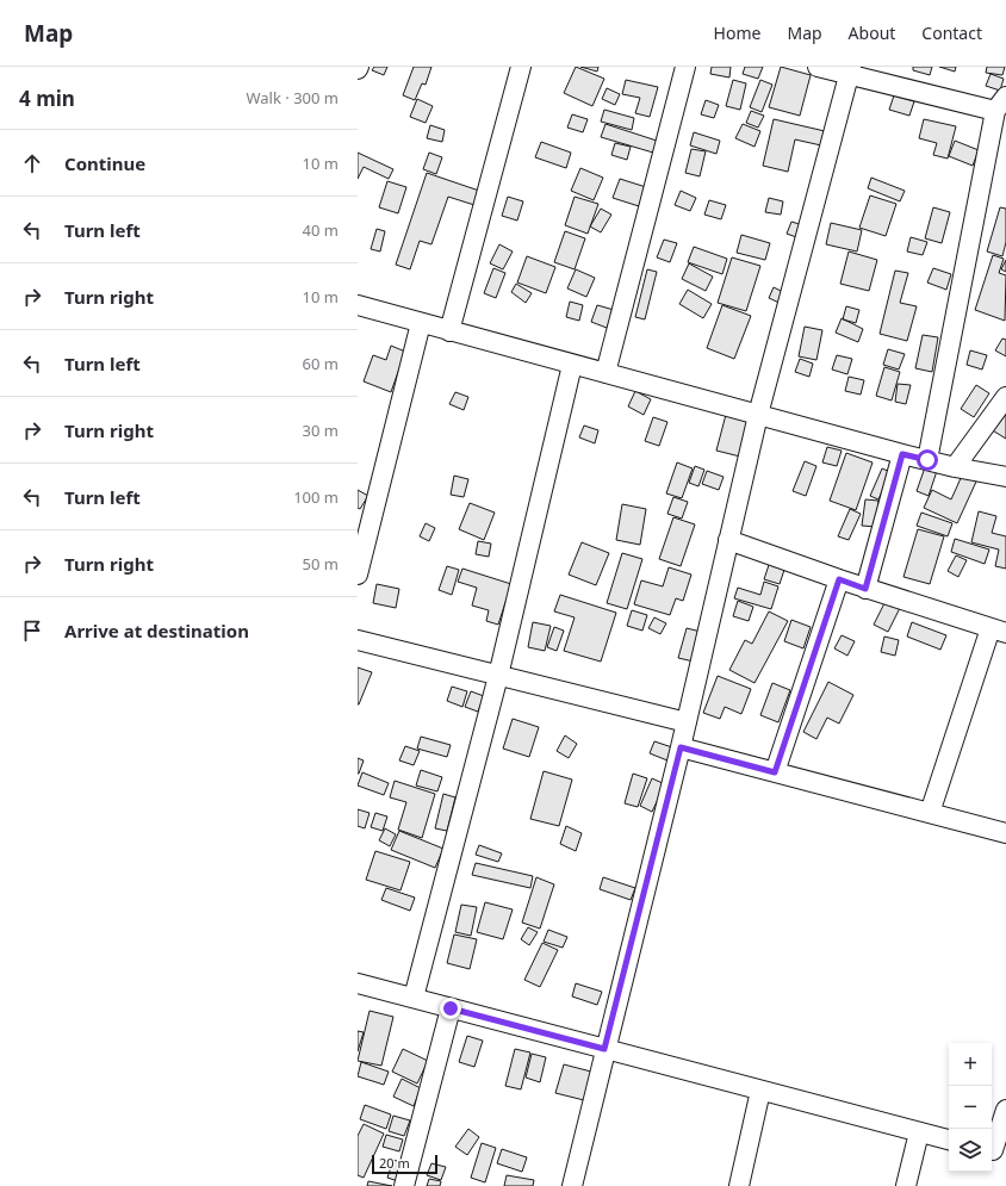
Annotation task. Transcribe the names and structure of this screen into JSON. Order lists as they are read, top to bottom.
{
  "scale_bar": "20 m",
  "page": {
    "header": "Map",
    "nav": [
      "Home",
      "Map",
      "About",
      "Contact"
    ],
    "heading": ["4 min", "Walk · 300 m"],
    "list": [
      ["Continue", "10 m"],
      ["Turn left", "40 m"],
      ["Turn right", "10 m"],
      ["Turn left", "60 m"],
      ["Turn right", "30 m"],
      ["Turn left", "100 m"],
      ["Turn right", "50 m"],
      "Arrive at destination"
    ],
    "map_buttons": ["+", "−"],
    "scale": "20 m"
  }
}
